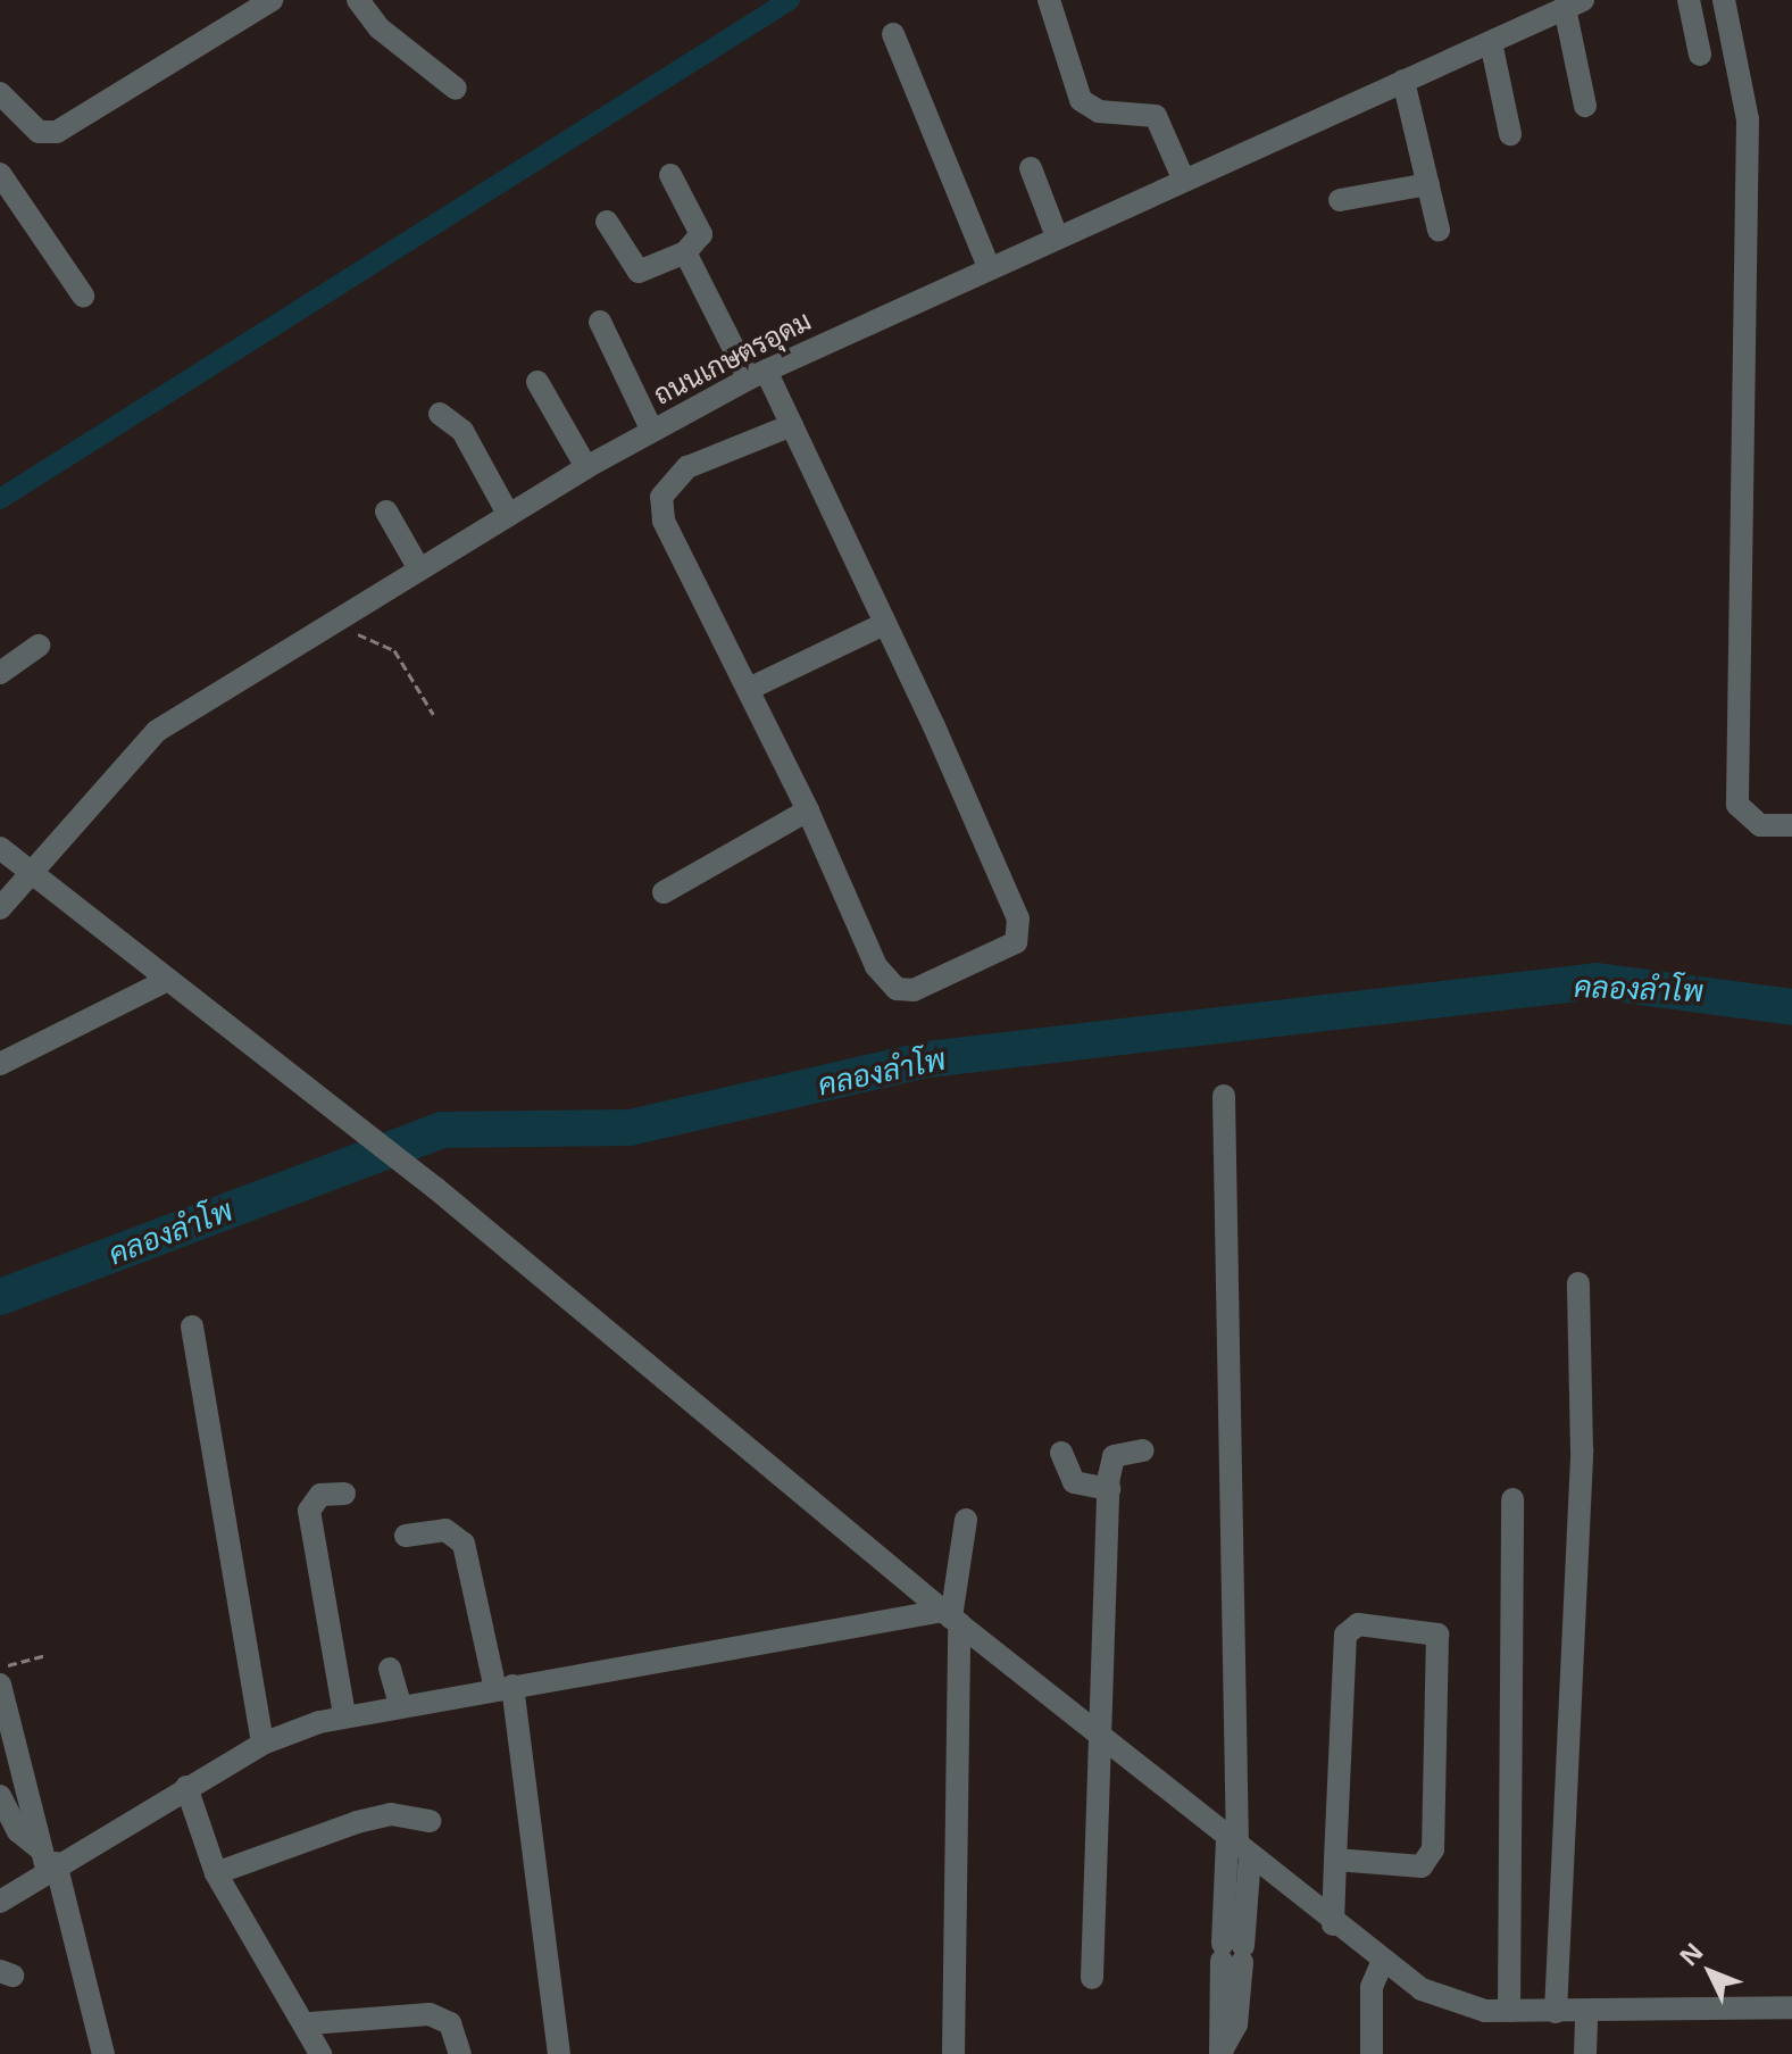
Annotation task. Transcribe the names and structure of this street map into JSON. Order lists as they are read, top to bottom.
{
  "streets": {
    "street": ["ถนนเกษตรอุดม"]
  },
  "water": ["คลองลำโพ"],
  "north": "top left"
}
